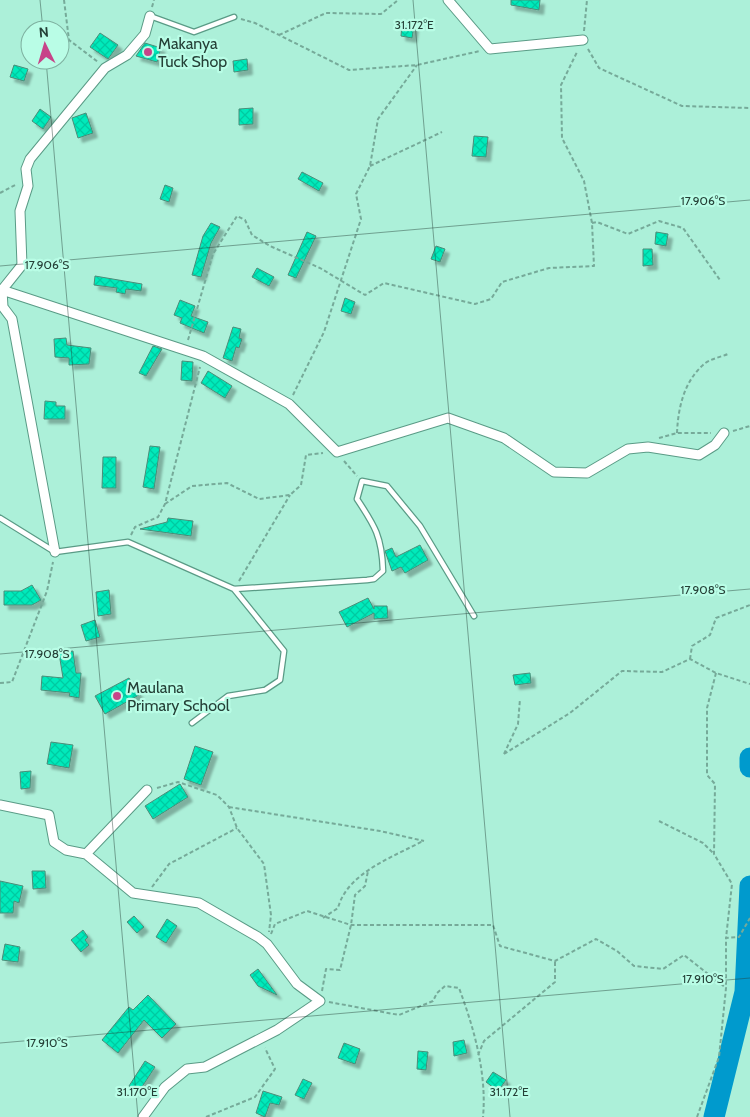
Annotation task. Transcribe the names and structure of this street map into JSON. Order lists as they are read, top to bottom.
{
  "places": ["Makanya Tuck Shop", "Maulana Primary School"],
  "north": "top",
  "coordinates": [
    "31.172°E",
    "17.906°S",
    "17.908°S",
    "17.910°S",
    "31.170°E"
  ]
}
